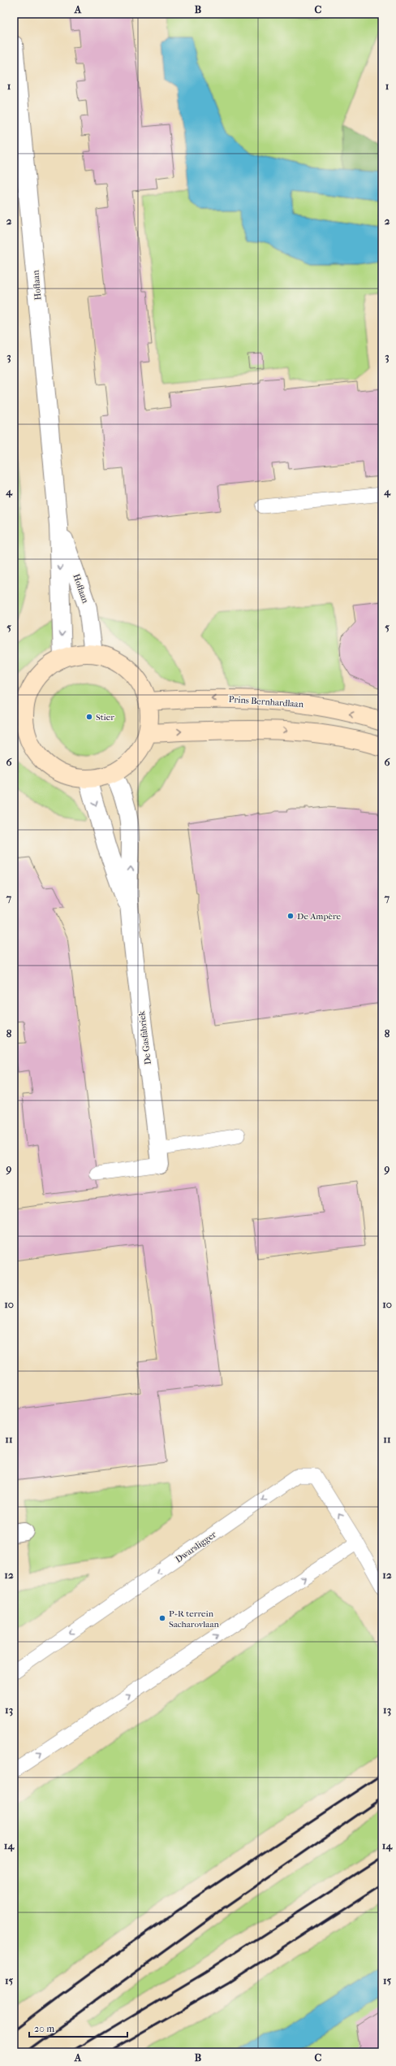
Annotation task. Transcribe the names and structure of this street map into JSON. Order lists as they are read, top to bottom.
{
  "streets": {
    "main road": ["Prins Bernhardlaan"],
    "street": ["Hoflaan", "De Gasfabriek"],
    "lane": ["Dwarsligger"]
  },
  "places": ["Stier", "De Ampère", "P+R terrein Sacharovlaan"],
  "scale_bar": "20 m",
  "grid": {
    "columns": ["A", "B", "C"],
    "rows": [
      "1",
      "2",
      "3",
      "4",
      "5",
      "6",
      "7",
      "8",
      "9",
      "10",
      "11",
      "12",
      "13",
      "14",
      "15"
    ]
  }
}
